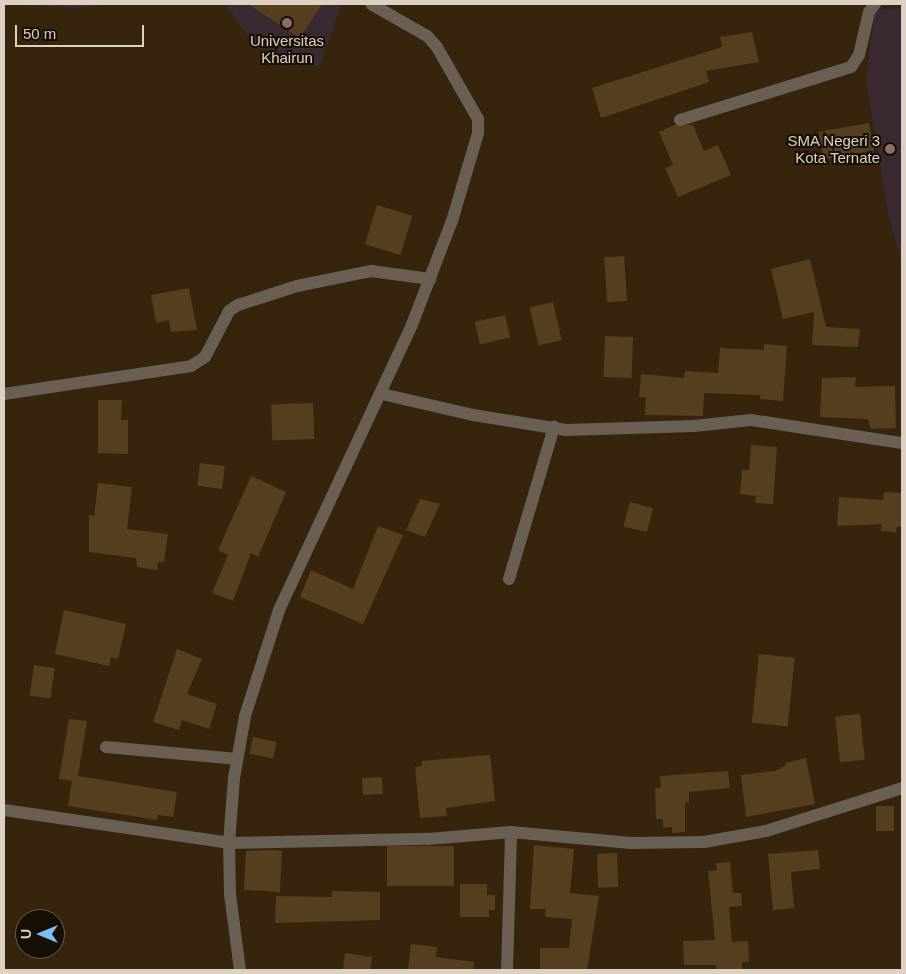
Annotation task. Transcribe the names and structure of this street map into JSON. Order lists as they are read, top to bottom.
{
  "places": ["Universitas Khairun", "SMA Negeri 3 Kota Ternate"],
  "scale_bar": "50 m",
  "north": "left"
}
